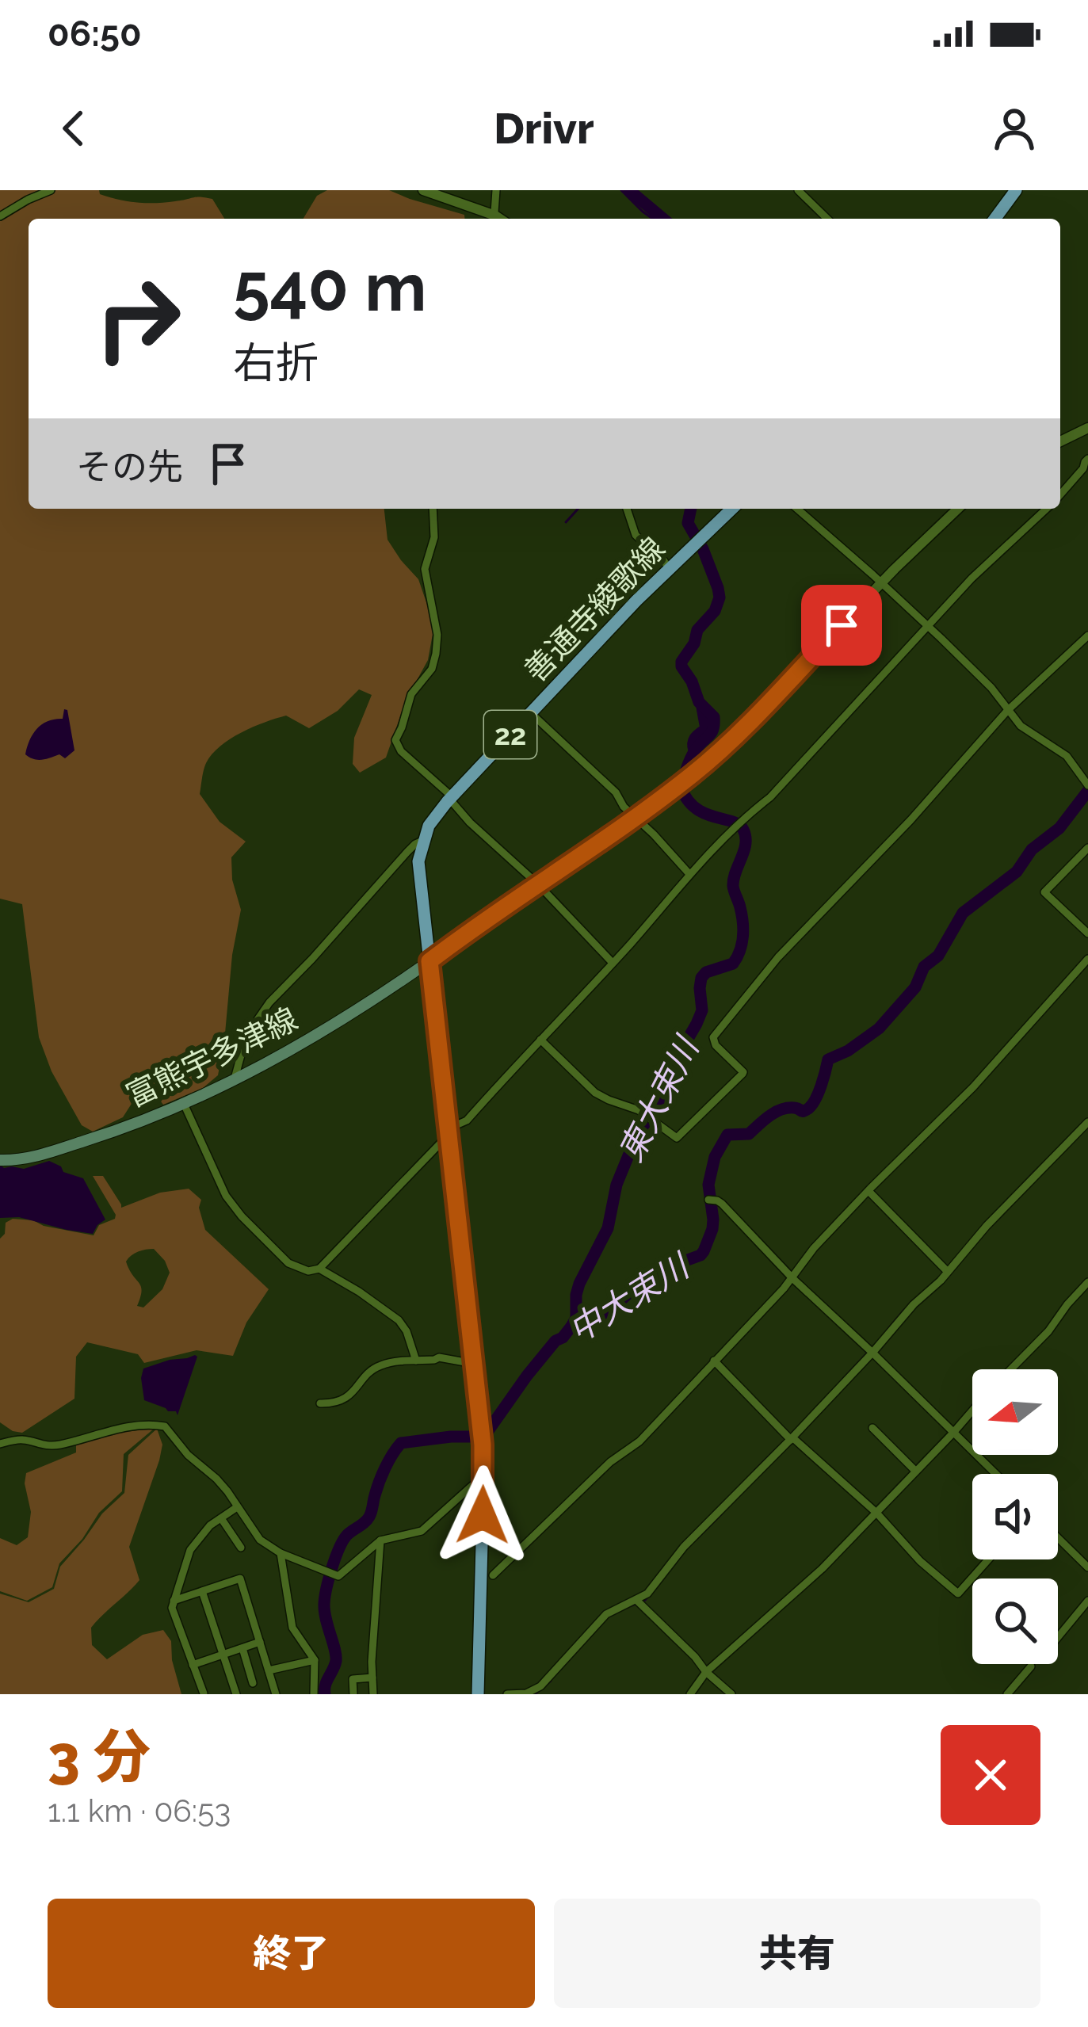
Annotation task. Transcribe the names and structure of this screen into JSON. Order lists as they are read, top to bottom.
{
  "streets": {
    "main road": ["善通寺綾歌線", "22", "富熊宇多津線"]
  },
  "crossings": [
    ["善通寺綾歌線", "富熊宇多津線"]
  ],
  "water": ["東大束川", "中大束川"],
  "north": "left",
  "page": {
    "status": "06:50",
    "header": "Drivr",
    "turn": ["540 m", "右折"],
    "then": "その先",
    "heading": ["3 分", "1.1 km · 06:53"],
    "buttons": ["終了", "共有"]
  }
}
